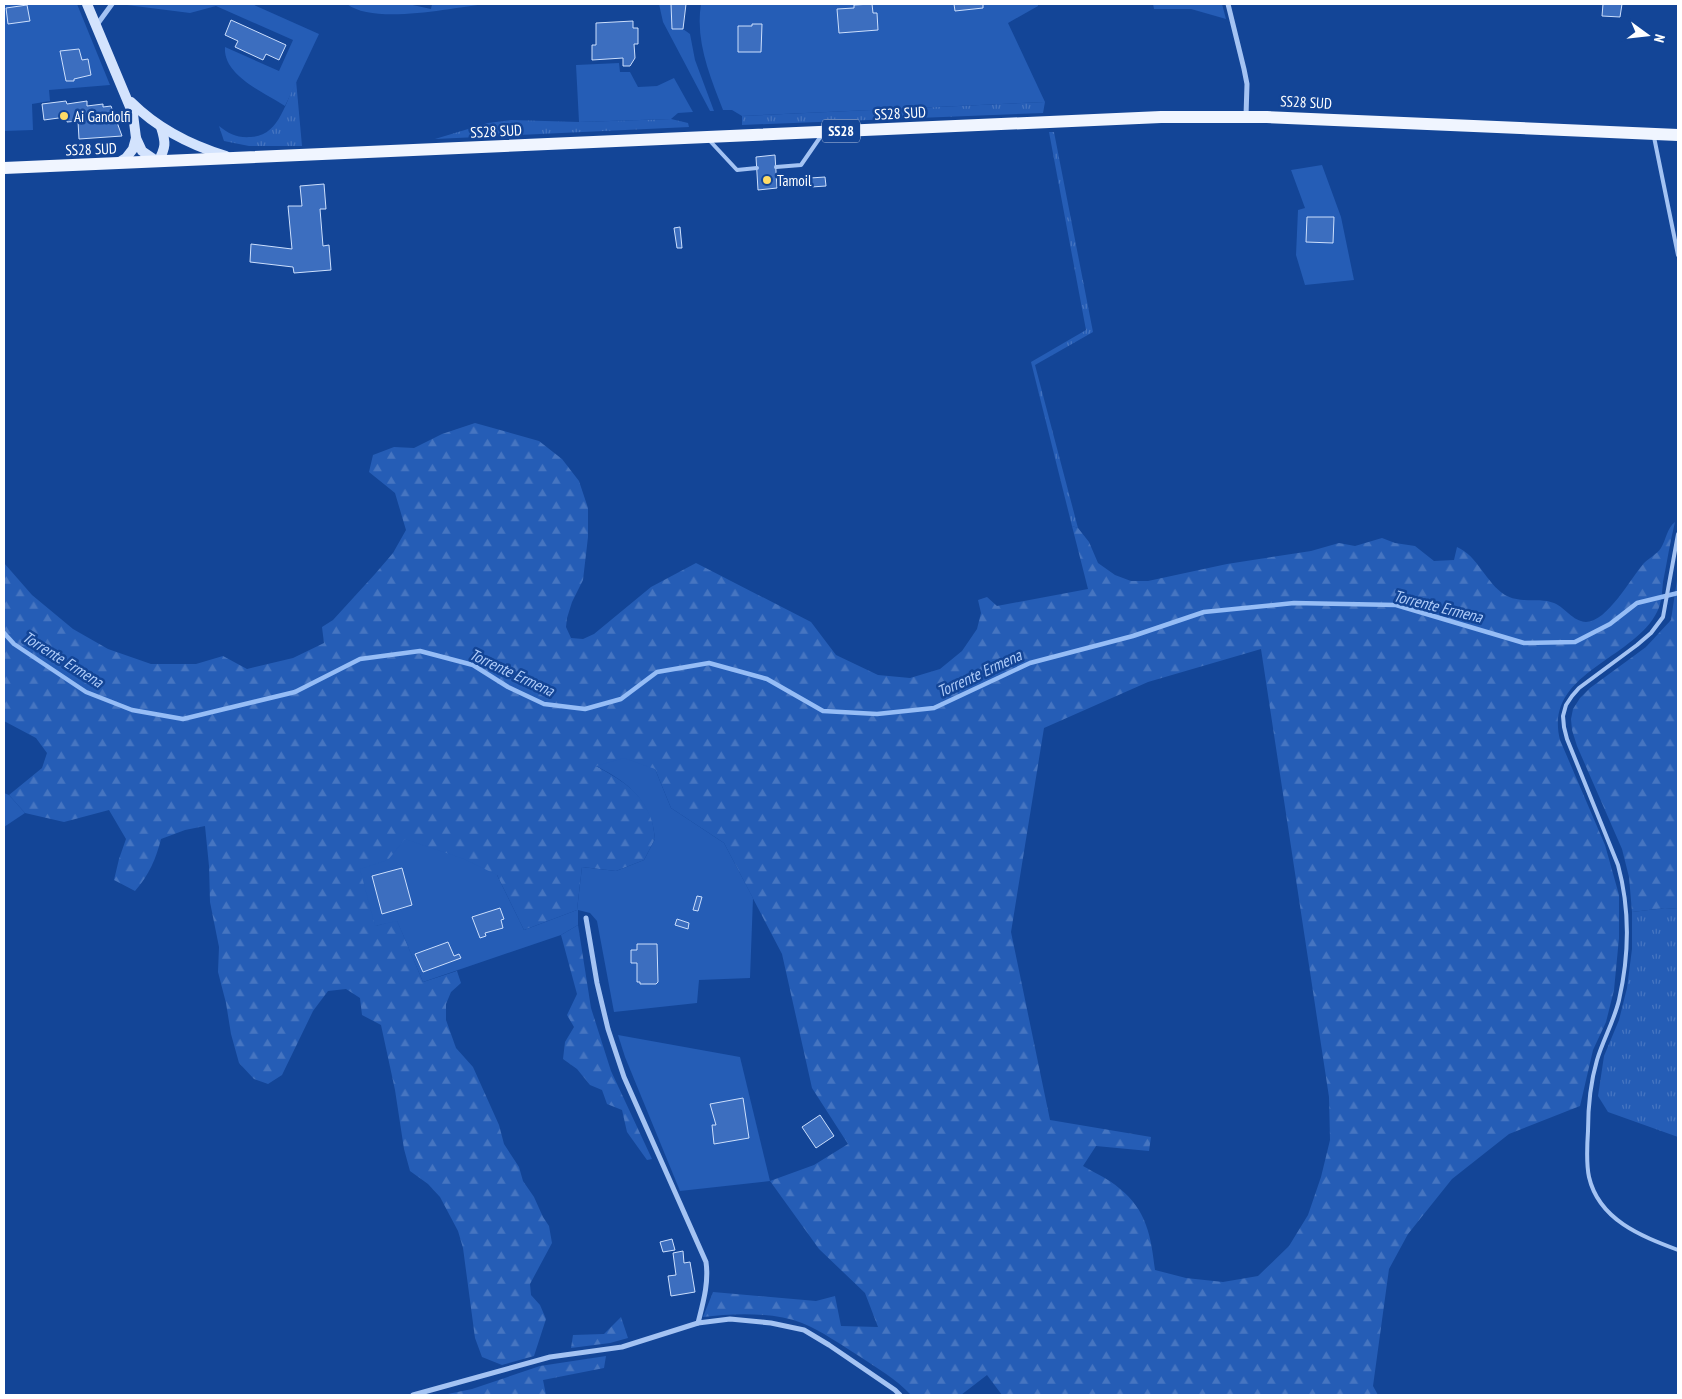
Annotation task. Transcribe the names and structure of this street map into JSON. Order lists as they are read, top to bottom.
{
  "streets": {
    "main road": ["SS28 SUD", "SS28"]
  },
  "water": ["Torrente Ermena"],
  "places": ["Ai Gandolfi", "Tamoil"],
  "north": "right"
}
